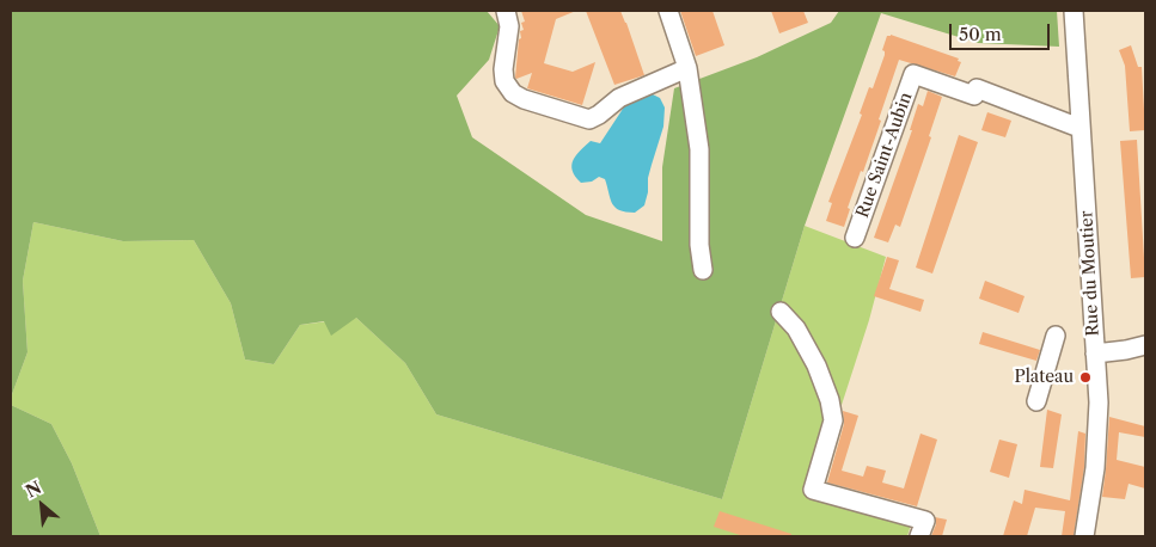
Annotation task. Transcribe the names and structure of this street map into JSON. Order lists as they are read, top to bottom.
{
  "streets": {
    "street": ["Rue Saint-Aubin", "Rue du Moutier"]
  },
  "crossings": [
    ["Rue Saint-Aubin", "Rue du Moutier"]
  ],
  "places": ["Plateau"],
  "scale_bar": "50 m",
  "north": "top left"
}
